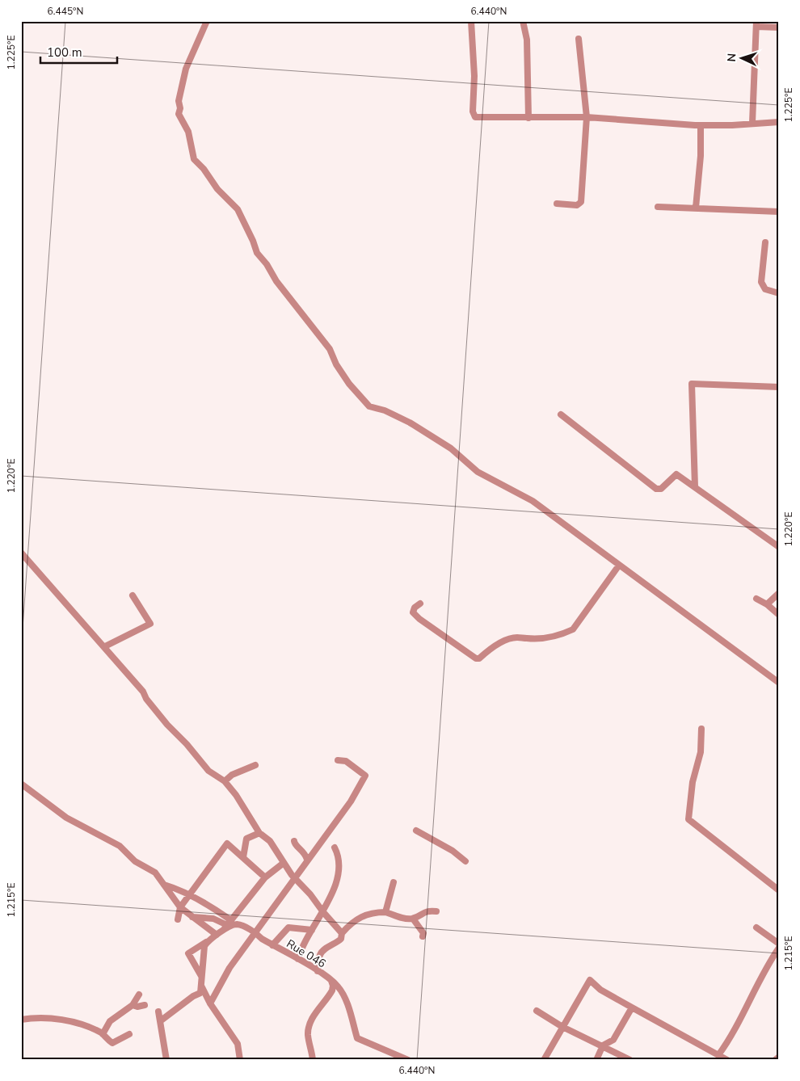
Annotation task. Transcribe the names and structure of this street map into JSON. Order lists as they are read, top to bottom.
{
  "streets": {
    "street": ["Rue 046"]
  },
  "scale_bar": "100 m",
  "north": "left",
  "coordinates": [
    "6.445°N",
    "6.440°N",
    "1.225°E",
    "1.220°E",
    "1.215°E"
  ]
}
